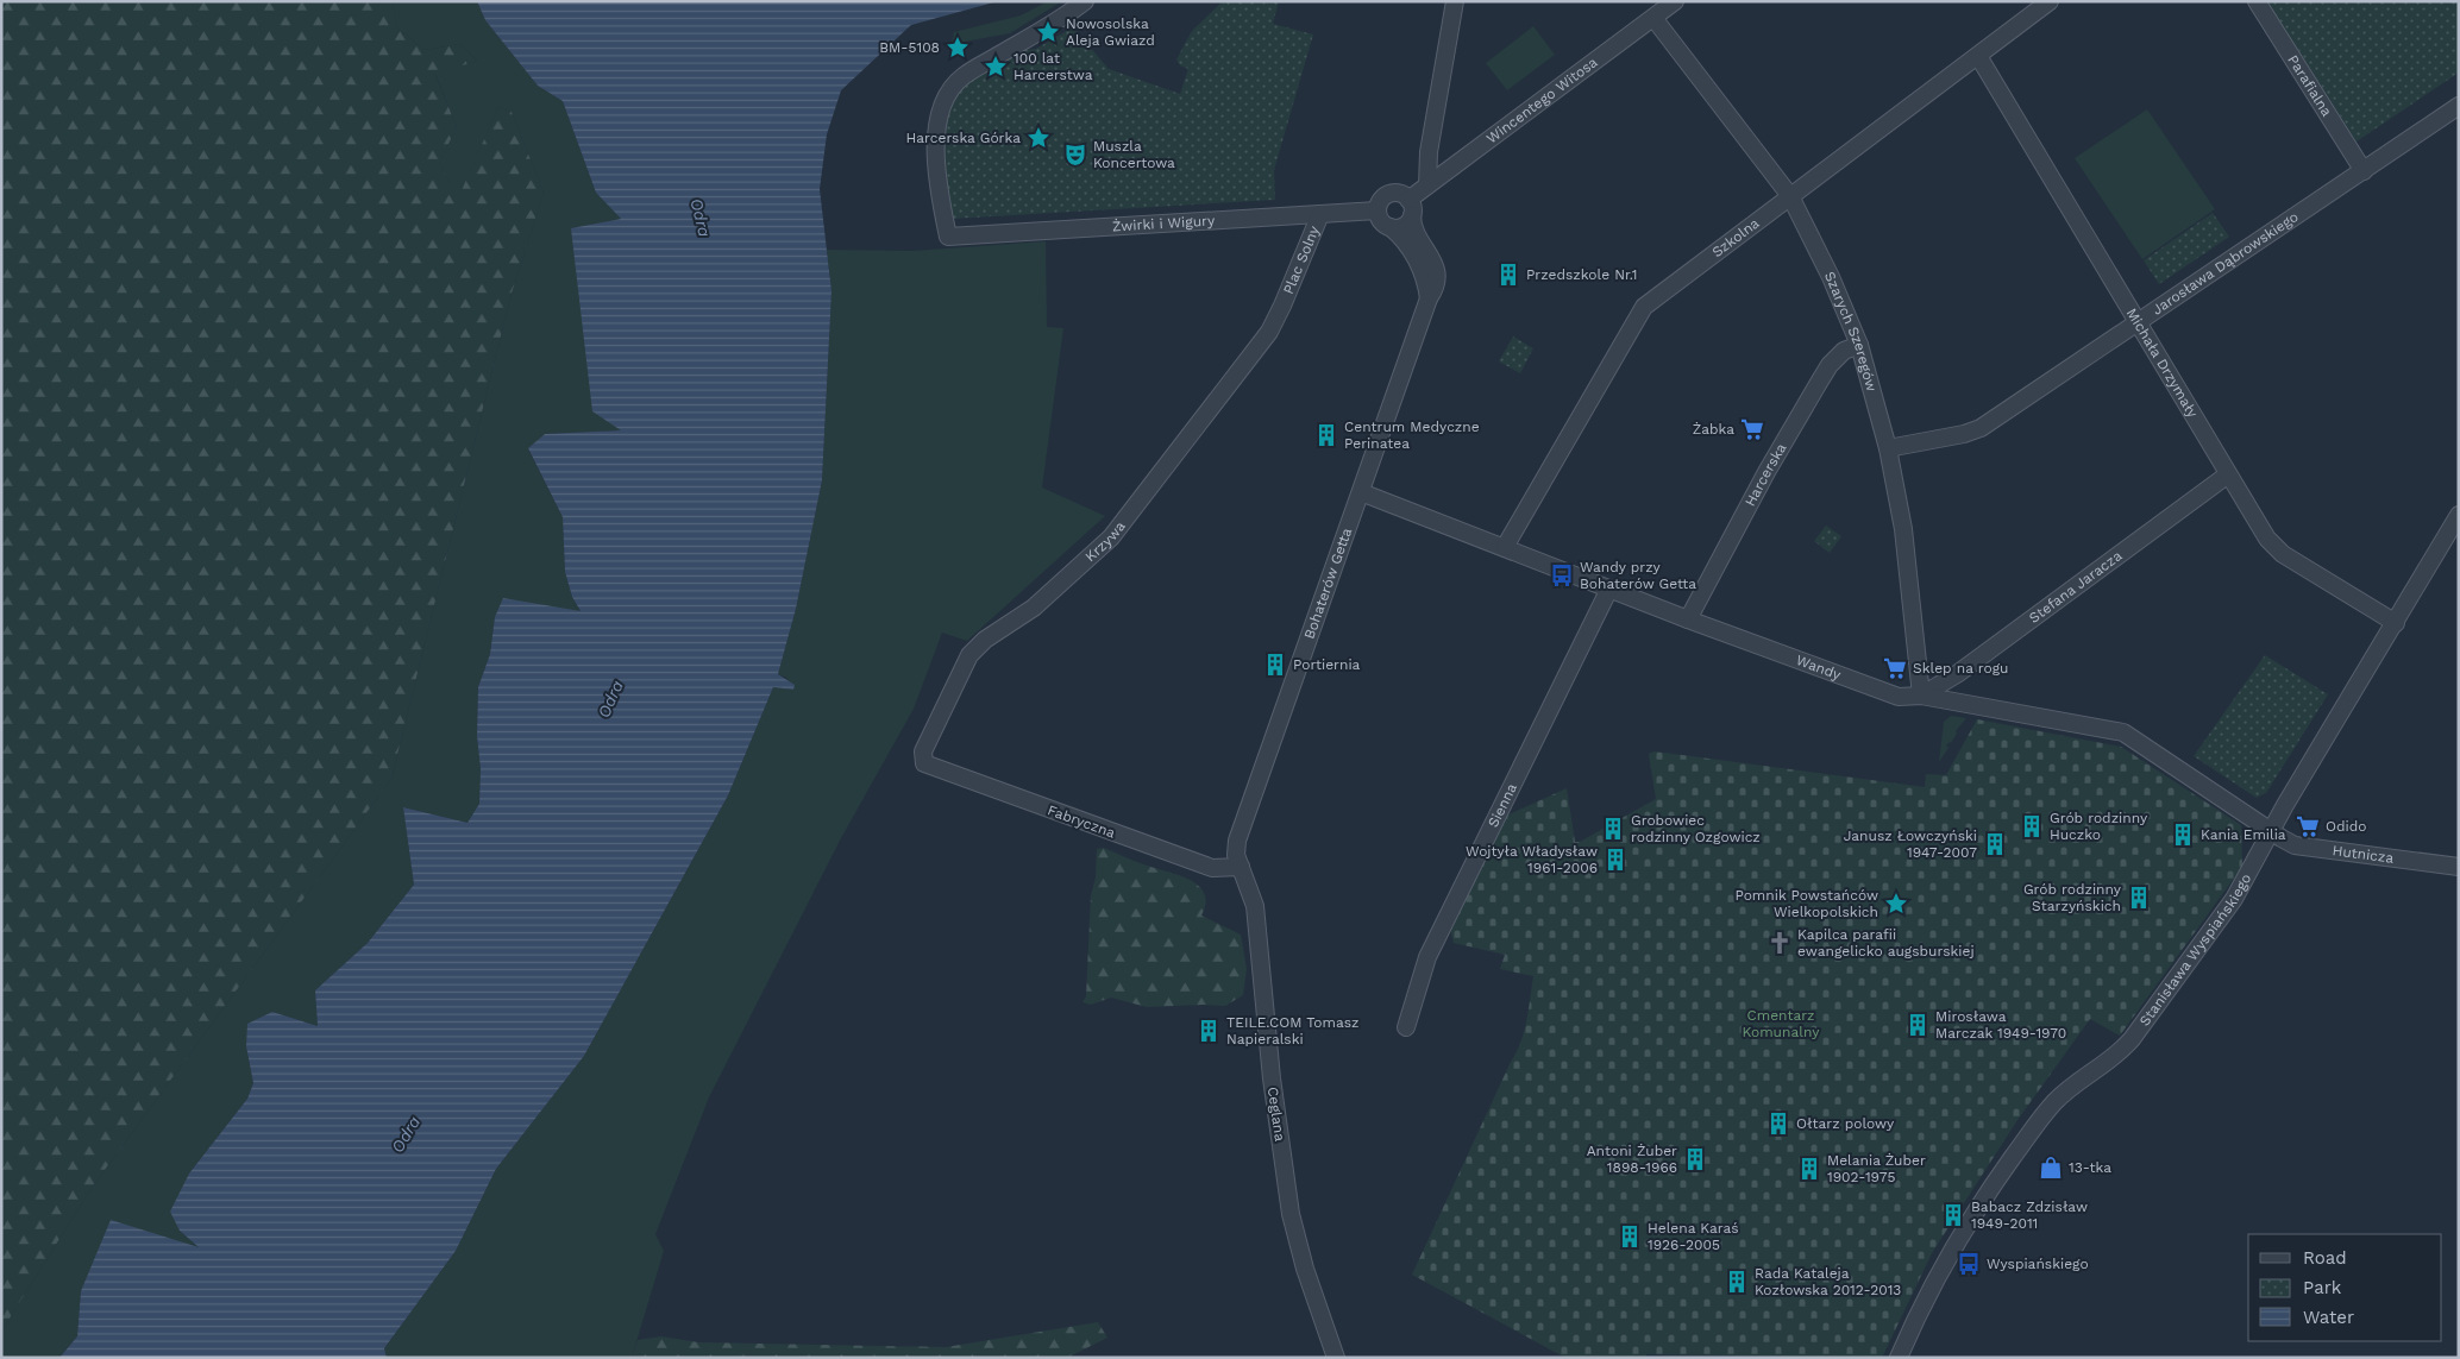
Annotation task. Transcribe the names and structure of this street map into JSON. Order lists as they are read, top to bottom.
{
  "streets": {
    "street": [
      "Parafialna",
      "Wincentego Witosa",
      "Żwirki i Wigury",
      "Szkolna",
      "Plac Solny",
      "Jarosława Dąbrowskiego",
      "Szarych Szeregów",
      "Michała Drzymały",
      "Harcerska",
      "Krzywa",
      "Bohaterów Getta",
      "Stefana Jaracza",
      "Wandy",
      "Sienna",
      "Fabryczna",
      "Hutnicza",
      "Stanisława Wyspiańskiego",
      "Ceglana"
    ]
  },
  "crossings": [
    ["Parafialna", "Jarosława Dąbrowskiego"],
    ["Wincentego Witosa", "Żwirki i Wigury"],
    ["Wincentego Witosa", "Szarych Szeregów"],
    ["Wincentego Witosa", "Bohaterów Getta"],
    ["Żwirki i Wigury", "Plac Solny"],
    ["Żwirki i Wigury", "Bohaterów Getta"],
    ["Szkolna", "Szarych Szeregów"],
    ["Szkolna", "Michała Drzymały"],
    ["Szkolna", "Wandy"],
    ["Plac Solny", "Krzywa"],
    ["Jarosława Dąbrowskiego", "Szarych Szeregów"],
    ["Jarosława Dąbrowskiego", "Michała Drzymały"],
    ["Szarych Szeregów", "Harcerska"],
    ["Szarych Szeregów", "Stefana Jaracza"],
    ["Szarych Szeregów", "Wandy"],
    ["Michała Drzymały", "Stefana Jaracza"],
    ["Michała Drzymały", "Stanisława Wyspiańskiego"],
    ["Harcerska", "Wandy"],
    ["Krzywa", "Fabryczna"],
    ["Bohaterów Getta", "Wandy"],
    ["Bohaterów Getta", "Fabryczna"],
    ["Bohaterów Getta", "Ceglana"],
    ["Stefana Jaracza", "Wandy"],
    ["Wandy", "Sienna"],
    ["Wandy", "Hutnicza"],
    ["Wandy", "Stanisława Wyspiańskiego"],
    ["Fabryczna", "Ceglana"],
    ["Hutnicza", "Stanisława Wyspiańskiego"]
  ],
  "water": ["Odra"],
  "parks": ["Cmentarz Komunalny"],
  "places": {
    "place": [
      "Nowosolska Aleja Gwiazd",
      "BM-5108",
      "100 lat Harcerstwa",
      "Harcerska Górka",
      "Pomnik Powstańców Wielkopolskich"
    ],
    "theatre": ["Muszla Koncertowa"],
    "building": [
      "Przedszkole Nr.1",
      "Centrum Medyczne Perinatea",
      "Portiernia",
      "Grób rodzinny Huczko",
      "Grobowiec rodzinny Ozgowicz",
      "Kania Emilia",
      "Janusz Łowczyński 1947-2007",
      "Wojtyła Władysław 1961-2006",
      "Grób rodzinny Starzyńskich",
      "Mirosława Marczak 1949-1970",
      "TEILE.COM Tomasz Napieralski",
      "Ołtarz polowy",
      "Antoni Żuber 1898-1966",
      "Melania Żuber 1902-1975",
      "Babacz Zdzisław 1949-2011",
      "Helena Karaś 1926-2005",
      "Rada Kataleja Kozłowska 2012-2013"
    ],
    "supermarket": ["Żabka", "Sklep na rogu", "Odido"],
    "bus stop": ["Wandy przy Bohaterów Getta", "Wyspiańskiego"],
    "church": ["Kapilca parafii ewangelicko augsburskiej"],
    "shop": ["13-tka"]
  },
  "legend": ["Road", "Park", "Water"]
}
